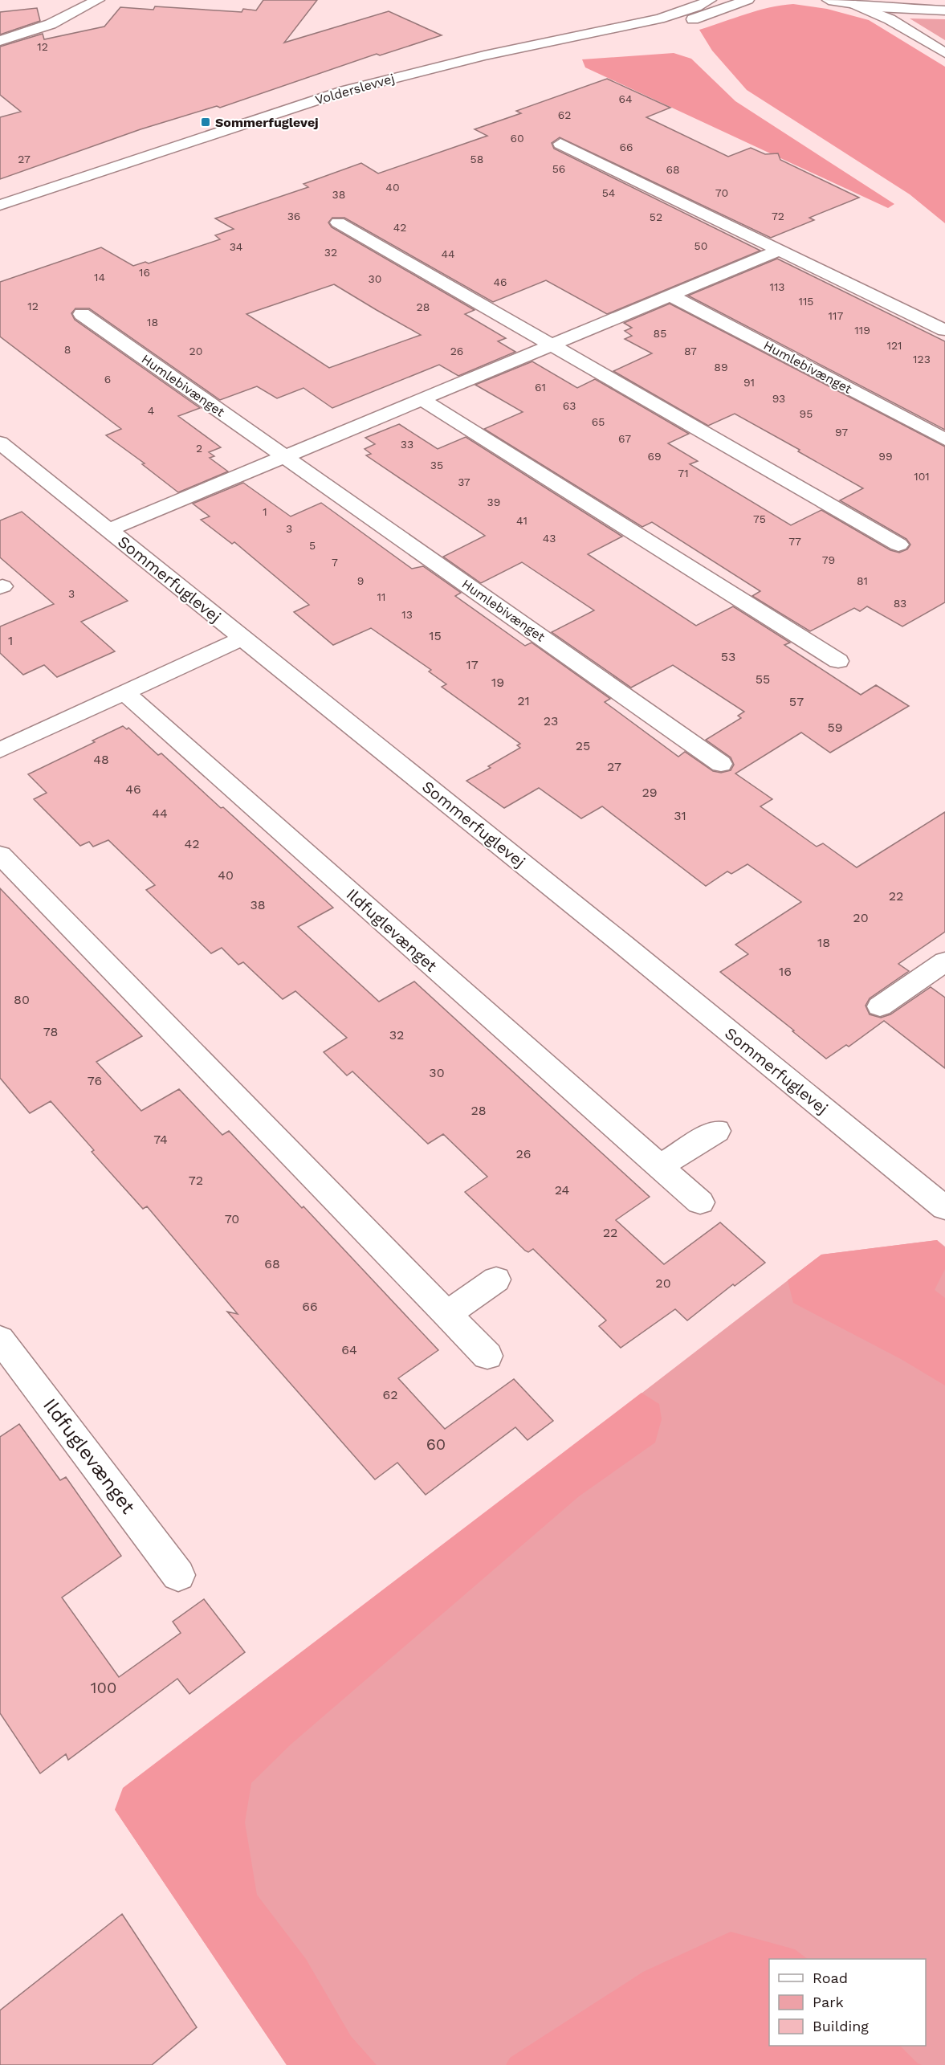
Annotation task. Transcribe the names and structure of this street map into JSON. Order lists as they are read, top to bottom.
{
  "streets": {
    "main road": [
      "Volderslevvej",
      "Humlebivænget",
      "Sommerfuglevej",
      "Ildfuglevænget"
    ]
  },
  "places": {
    "transit": ["Sommerfuglevej"]
  },
  "house_numbers": [
    "12",
    "64",
    "62",
    "60",
    "66",
    "27",
    "58",
    "56",
    "68",
    "40",
    "54",
    "70",
    "38",
    "36",
    "72",
    "52",
    "42",
    "50",
    "34",
    "32",
    "44",
    "16",
    "14",
    "30",
    "46",
    "113",
    "115",
    "12",
    "28",
    "117",
    "18",
    "119",
    "85",
    "121",
    "8",
    "20",
    "26",
    "87",
    "123",
    "89",
    "6",
    "91",
    "61",
    "93",
    "63",
    "4",
    "95",
    "65",
    "97",
    "67",
    "33",
    "2",
    "69",
    "99",
    "35",
    "71",
    "101",
    "37",
    "39",
    "1",
    "75",
    "41",
    "3",
    "43",
    "77",
    "5",
    "79",
    "7",
    "9",
    "81",
    "3",
    "11",
    "83",
    "13",
    "15",
    "1",
    "53",
    "17",
    "55",
    "19",
    "21",
    "57",
    "23",
    "59",
    "25",
    "48",
    "27",
    "46",
    "29",
    "44",
    "31",
    "42",
    "40",
    "22",
    "38",
    "20",
    "18",
    "16",
    "80",
    "78",
    "32",
    "30",
    "76",
    "28",
    "74",
    "26",
    "72",
    "24",
    "70",
    "22",
    "68",
    "20",
    "66",
    "64",
    "62",
    "60",
    "100"
  ],
  "legend": ["Road", "Park", "Building"]
}
